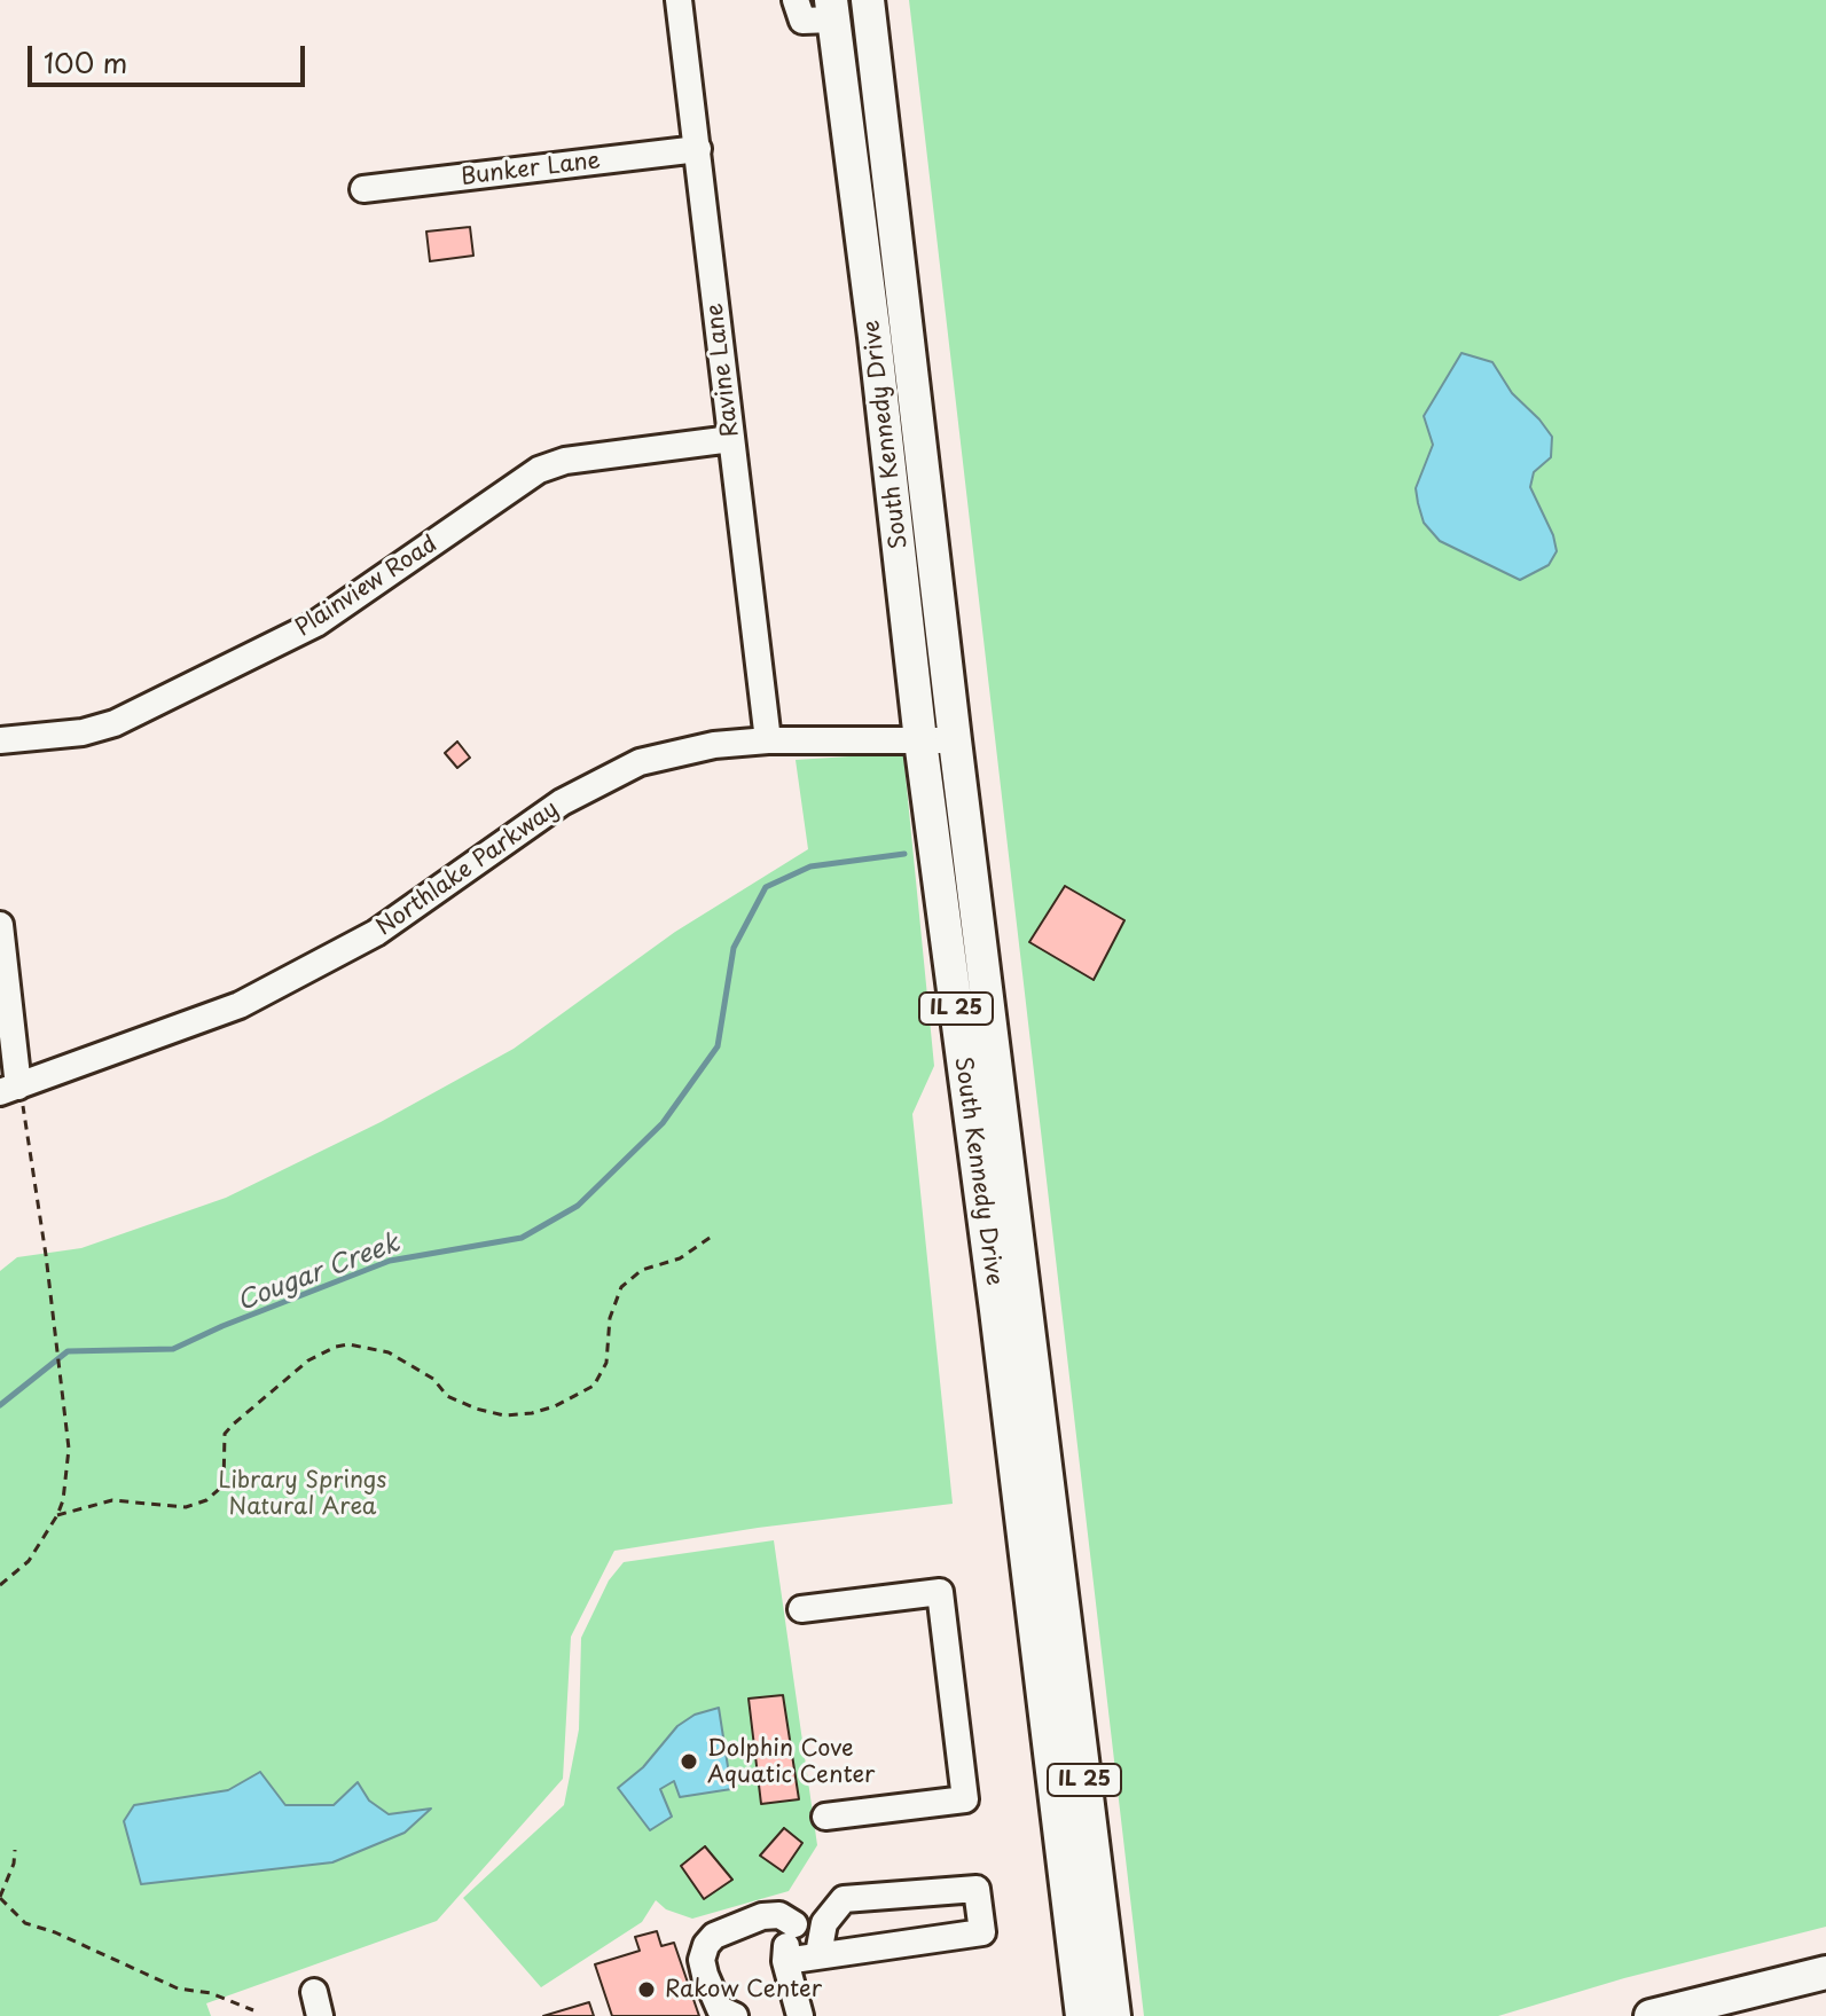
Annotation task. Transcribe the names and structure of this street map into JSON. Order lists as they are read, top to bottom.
{
  "streets": {
    "main road": ["South Kennedy Drive", "IL 25"],
    "street": [
      "Bunker Lane",
      "Ravine Lane",
      "Plainview Road",
      "Northlake Parkway"
    ]
  },
  "crossings": [
    ["Bunker Lane", "Ravine Lane"],
    ["Ravine Lane", "Plainview Road"],
    ["Ravine Lane", "Northlake Parkway"],
    ["South Kennedy Drive", "Northlake Parkway"]
  ],
  "water": ["Cougar Creek"],
  "parks": ["Library Springs Natural Area"],
  "places": ["Dolphin Cove Aquatic Center", "Rakow Center"],
  "scale_bar": "100 m"
}
